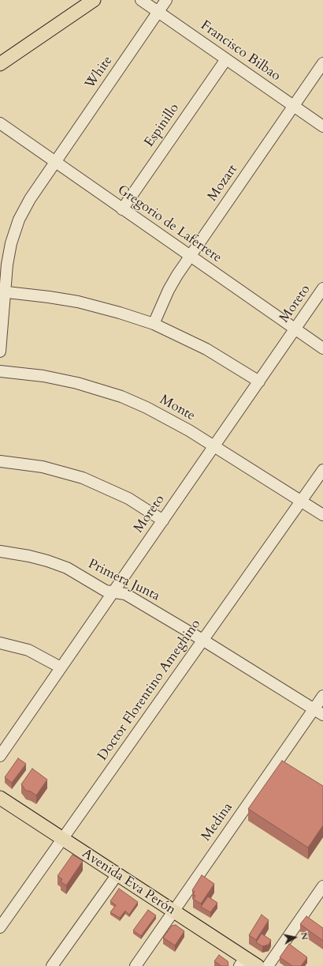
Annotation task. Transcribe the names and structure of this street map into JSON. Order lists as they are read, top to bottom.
{
  "streets": {
    "main road": ["Avenida Eva Perón"],
    "street": [
      "Francisco Bilbao",
      "White",
      "Espinillo",
      "Mozart",
      "Gregorio de Laferrere",
      "Moreto",
      "Monte",
      "Primera Junta",
      "Doctor Florentino Ameghino",
      "Medina"
    ]
  },
  "crossings": [
    ["Francisco Bilbao", "White"],
    ["Francisco Bilbao", "Espinillo"],
    ["Francisco Bilbao", "Mozart"],
    ["White", "Gregorio de Laferrere"],
    ["Espinillo", "Gregorio de Laferrere"],
    ["Mozart", "Gregorio de Laferrere"],
    ["Gregorio de Laferrere", "Moreto"],
    ["Moreto", "Monte"],
    ["Moreto", "Primera Junta"],
    ["Monte", "Doctor Florentino Ameghino"],
    ["Primera Junta", "Doctor Florentino Ameghino"],
    ["Primera Junta", "Medina"],
    ["Doctor Florentino Ameghino", "Avenida Eva Perón"],
    ["Medina", "Avenida Eva Perón"]
  ],
  "north": "right"
}
